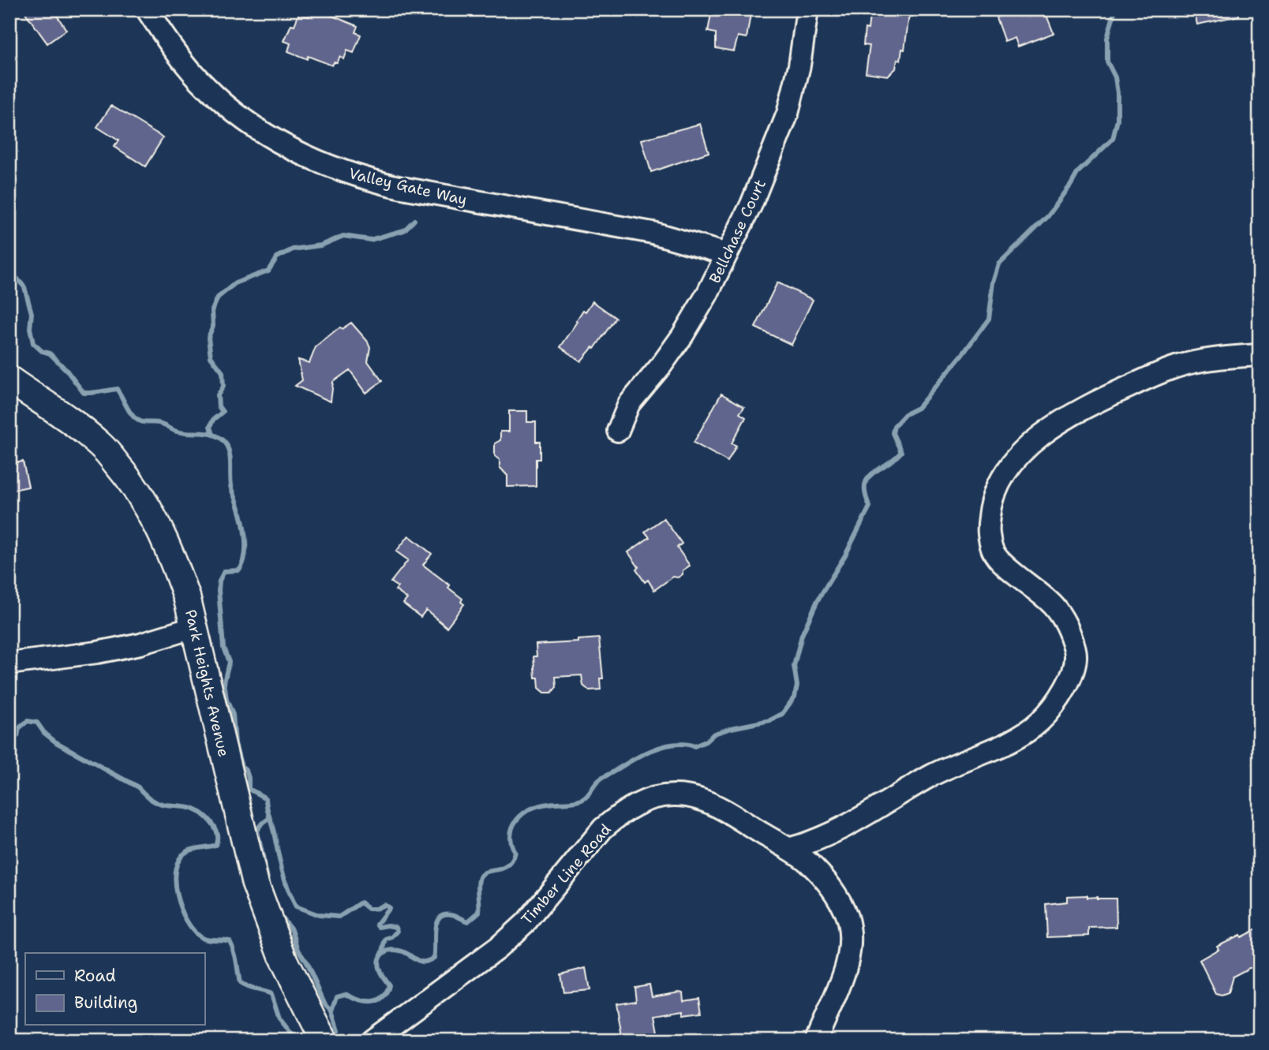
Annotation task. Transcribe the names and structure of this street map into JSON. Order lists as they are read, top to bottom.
{
  "streets": {
    "main road": ["Park Heights Avenue"],
    "street": ["Valley Gate Way", "Bellchase Court", "Timber Line Road"]
  },
  "crossings": [
    ["Valley Gate Way", "Bellchase Court"]
  ],
  "legend": ["Road", "Building"]
}
